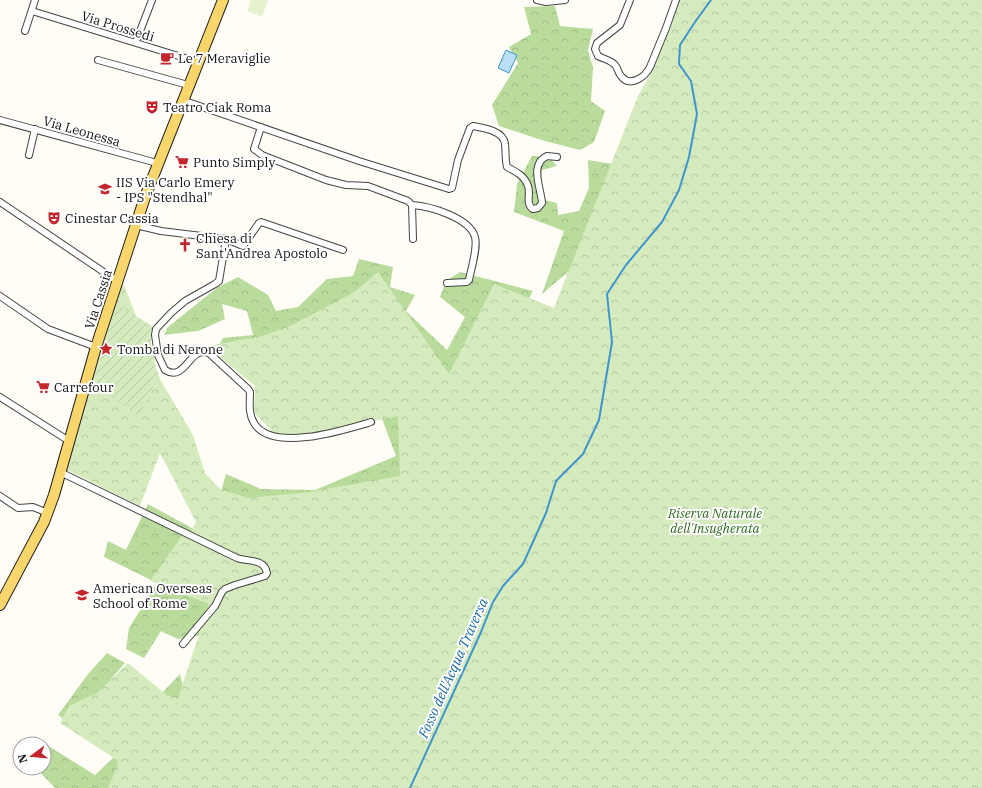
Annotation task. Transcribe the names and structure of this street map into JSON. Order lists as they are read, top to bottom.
{
  "streets": {
    "main road": ["Via Cassia"],
    "street": ["Via Prossedi", "Via Leonessa"]
  },
  "crossings": [
    ["Via Prossedi", "Via Cassia"],
    ["Via Leonessa", "Via Cassia"]
  ],
  "water": ["Fosso dell'Acqua Traversa"],
  "parks": ["Riserva Naturale dell'Insugherata"],
  "places": {
    "cafe": ["Le 7 Meraviglie"],
    "theatre": ["Teatro Ciak Roma", "Cinestar Cassia"],
    "supermarket": ["Punto Simply", "Carrefour"],
    "school or university": ["IIS Via Carlo Emery - IPS \"Stendhal\"", "American Overseas School of Rome"],
    "church": ["Chiesa di Sant'Andrea Apostolo"],
    "place": ["Tomba di Nerone"]
  },
  "north": "left"
}
